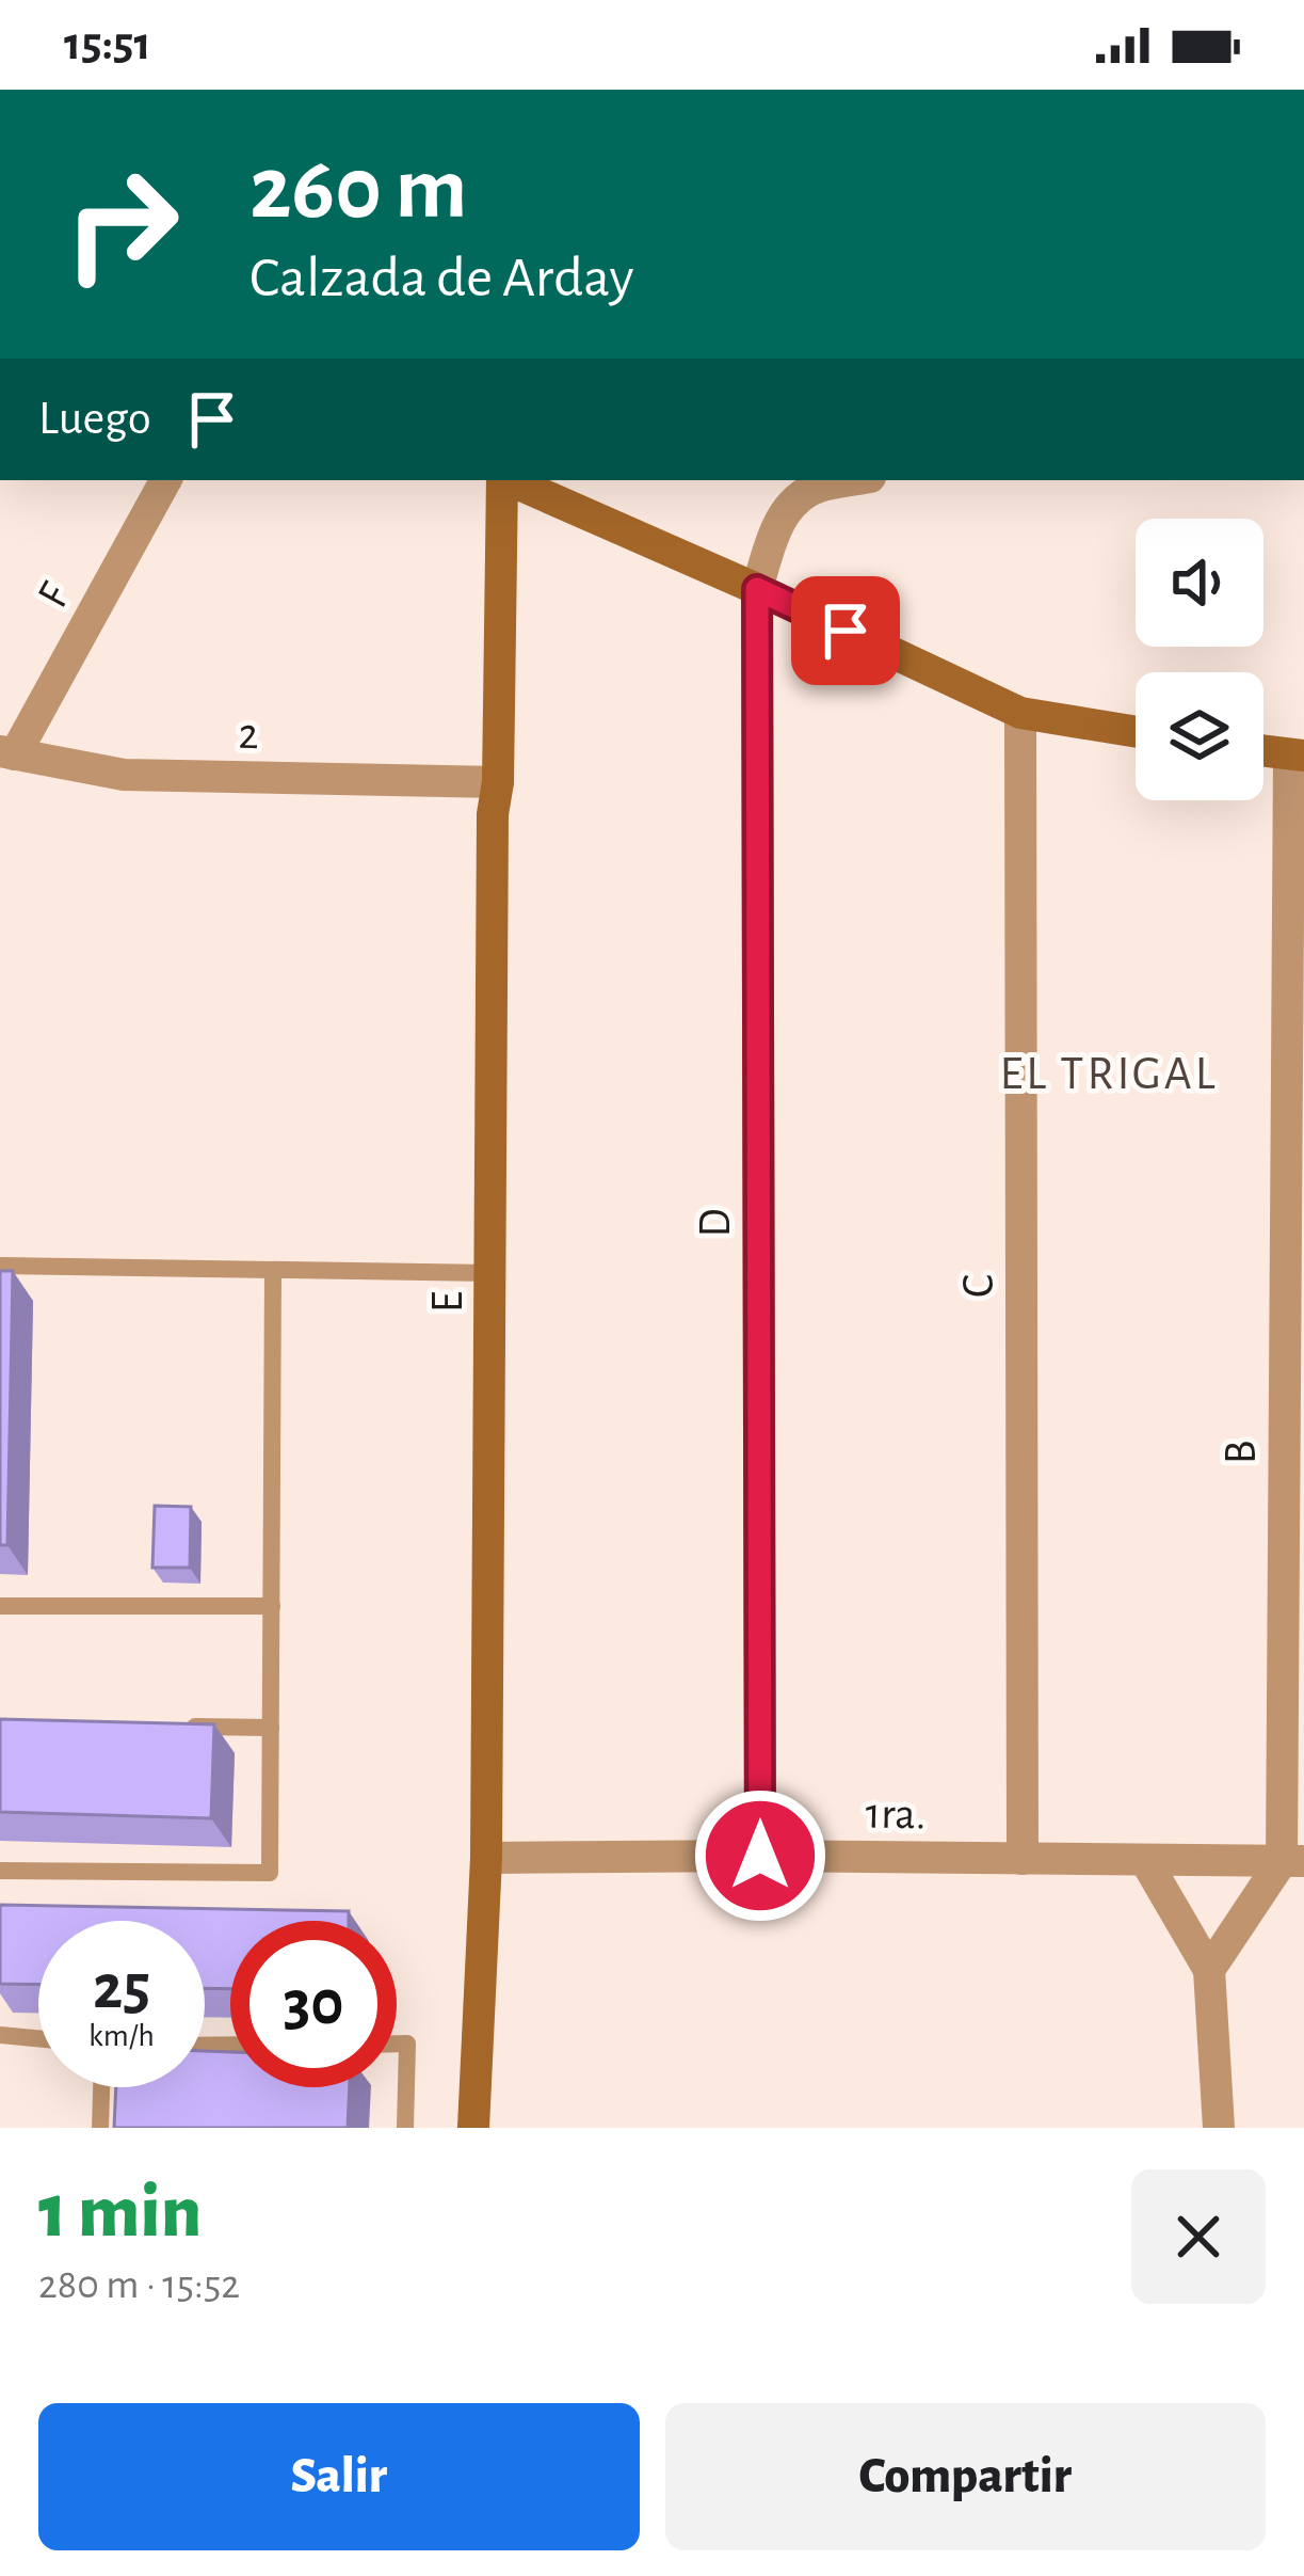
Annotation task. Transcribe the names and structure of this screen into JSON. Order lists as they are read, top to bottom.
{
  "streets": {
    "street": [
      "F",
      "2",
      "D",
      "C",
      "E",
      "B",
      "1ra."
    ]
  },
  "crossings": [
    ["F", "2"],
    ["2", "E"],
    ["D", "1ra."],
    ["C", "1ra."],
    ["E", "1ra."],
    ["B", "1ra."]
  ],
  "districts": ["EL TRIGAL"],
  "page": {
    "status": "15:51",
    "turn": ["260 m", "Calzada de Arday"],
    "then": "Luego",
    "speed": "25 km/h",
    "limit": "30",
    "heading": ["1 min", "280 m · 15:52"],
    "buttons": ["Salir", "Compartir"]
  }
}
